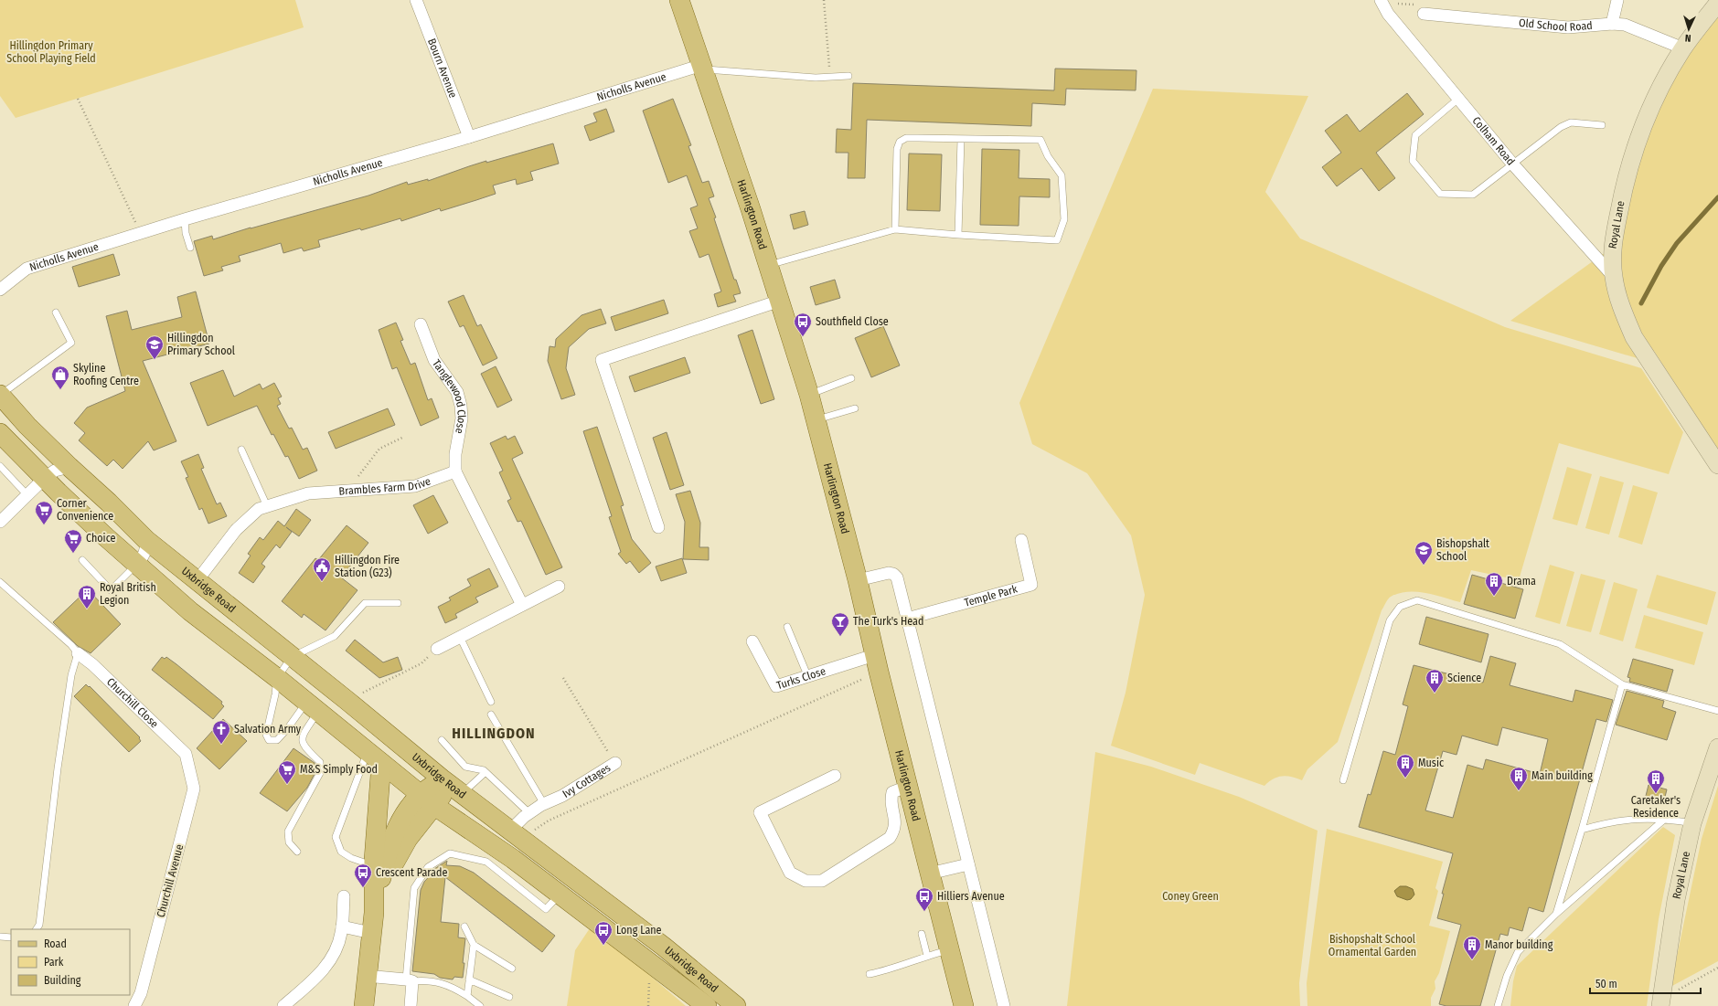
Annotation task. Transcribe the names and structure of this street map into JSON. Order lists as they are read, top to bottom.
{
  "streets": {
    "main road": ["Harlington Road", "Uxbridge Road"],
    "street": [
      "Old School Road",
      "Bourn Avenue",
      "Nicholls Avenue",
      "Colham Road",
      "Royal Lane",
      "Tanglewood Close",
      "Brambles Farm Drive",
      "Temple Park",
      "Turks Close",
      "Churchill Close",
      "Ivy Cottages",
      "Churchill Avenue"
    ]
  },
  "crossings": [
    ["Old School Road", "Royal Lane"],
    ["Bourn Avenue", "Nicholls Avenue"],
    ["Nicholls Avenue", "Harlington Road"],
    ["Colham Road", "Royal Lane"],
    ["Harlington Road", "Turks Close"],
    ["Tanglewood Close", "Brambles Farm Drive"],
    ["Brambles Farm Drive", "Uxbridge Road"],
    ["Uxbridge Road", "Ivy Cottages"],
    ["Churchill Close", "Churchill Avenue"]
  ],
  "districts": ["HILLINGDON"],
  "parks": ["Hillingdon Primary School Playing Field", "Coney Green", "Bishopshalt School Ornamental Garden"],
  "places": {
    "bus stop": [
      "Southfield Close",
      "Crescent Parade",
      "Hilliers Avenue",
      "Long Lane"
    ],
    "school or university": ["Hillingdon Primary School", "Bishopshalt School"],
    "shop": ["Skyline Roofing Centre"],
    "supermarket": ["Corner Convenience", "Choice", "M&S Simply Food"],
    "public building": ["Hillingdon Fire Station (G23)"],
    "building": [
      "Drama",
      "Royal British Legion",
      "Science",
      "Music",
      "Main building",
      "Caretaker's Residence",
      "Manor building"
    ],
    "bar": ["The Turk's Head"],
    "church": ["Salvation Army"]
  },
  "legend": ["Road", "Park", "Building"],
  "scale_bar": "50 m",
  "north": "bottom"
}
